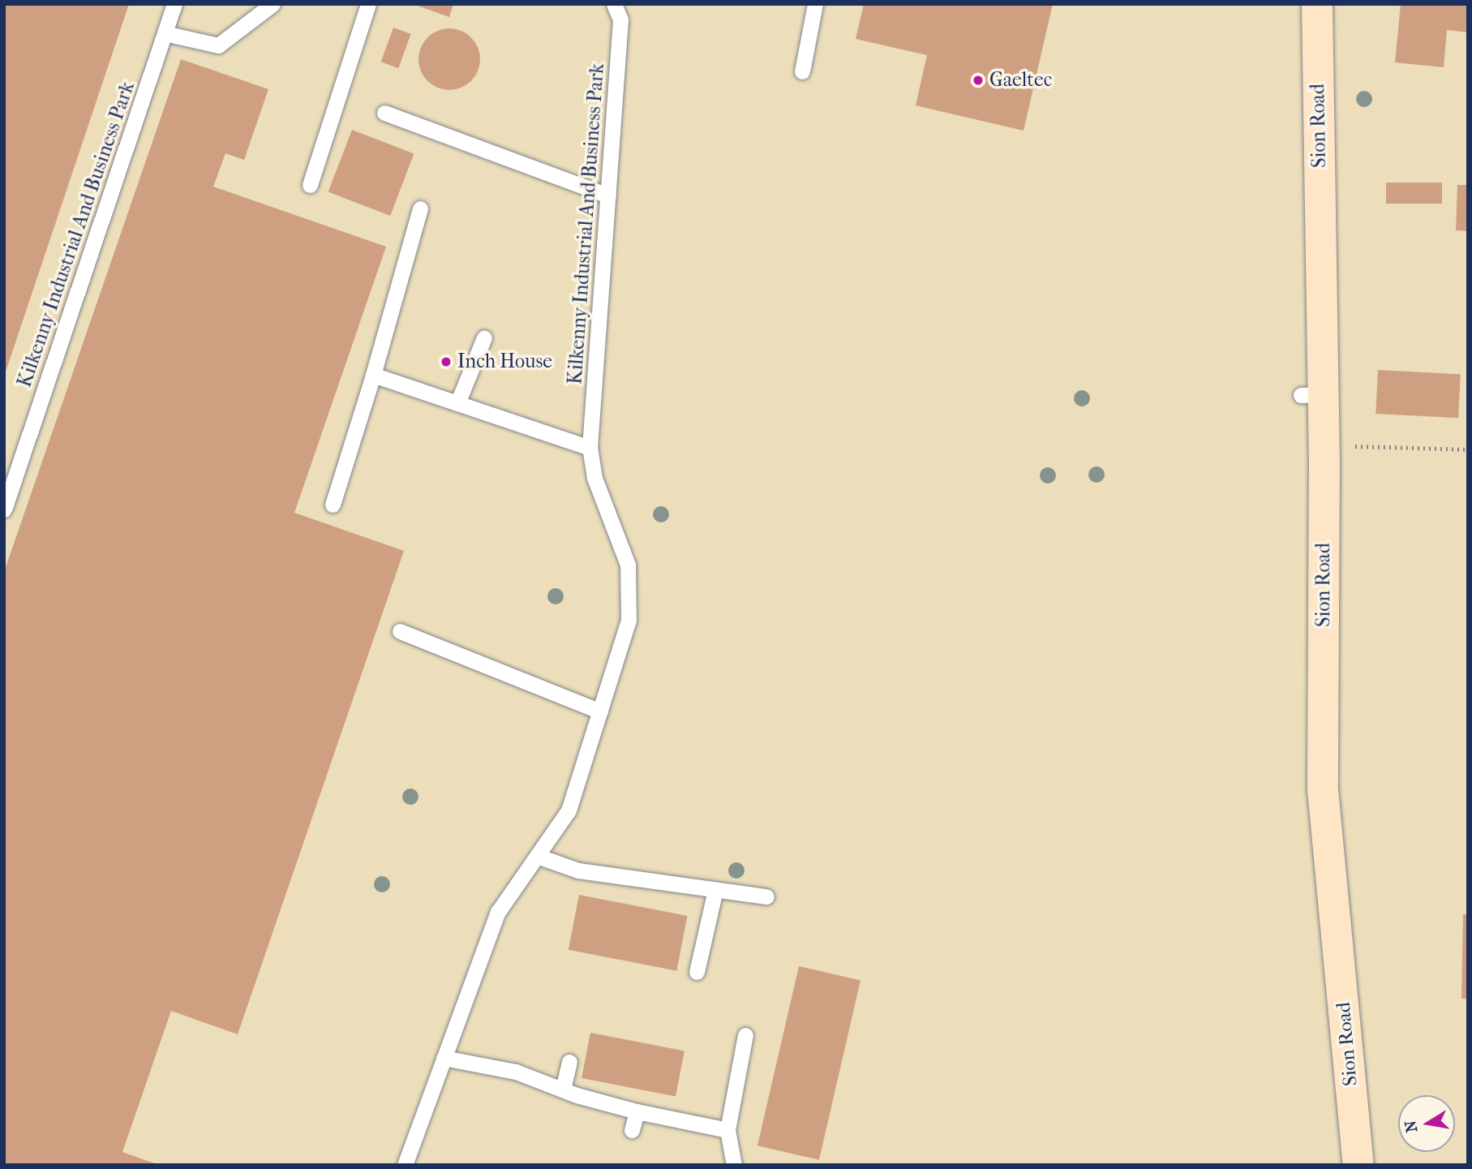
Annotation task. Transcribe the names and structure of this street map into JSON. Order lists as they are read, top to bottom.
{
  "streets": {
    "street": ["Sion Road"],
    "lane": ["Kilkenny Industrial And Business Park"]
  },
  "places": ["Gaeltec", "Inch House"],
  "north": "left"
}
